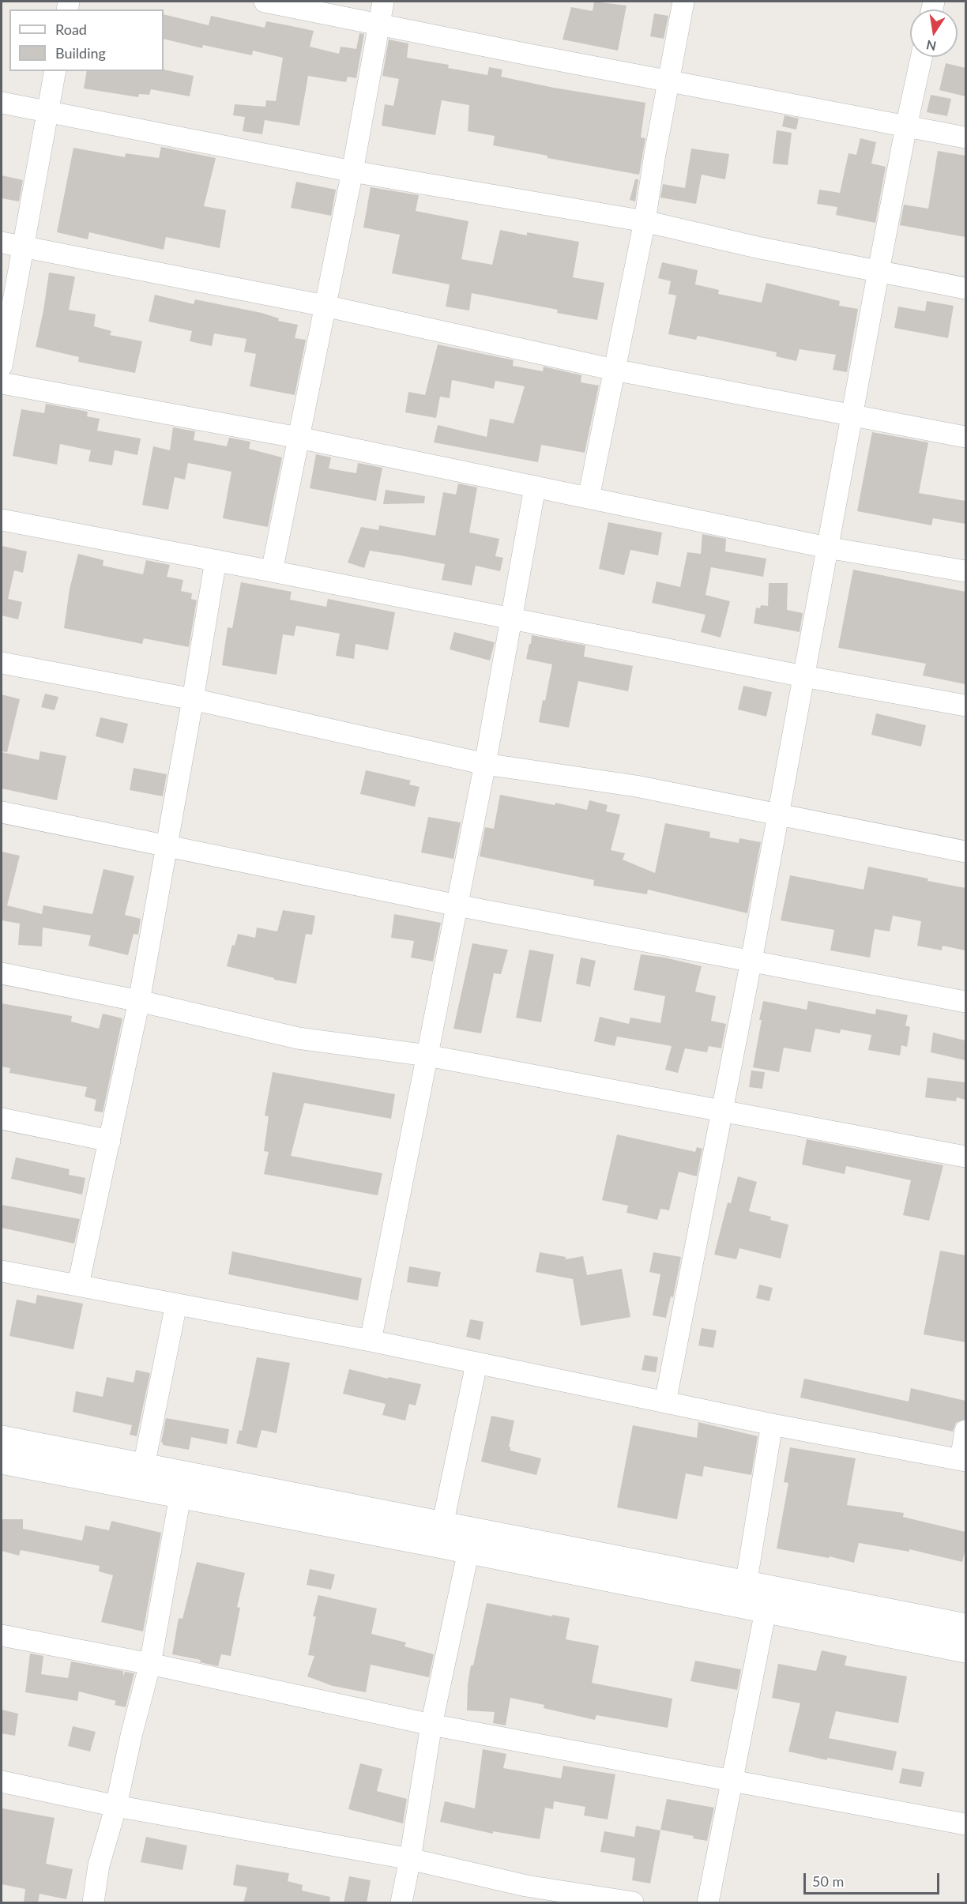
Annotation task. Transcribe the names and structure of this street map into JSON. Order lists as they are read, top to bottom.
{
  "legend": ["Road", "Building"],
  "scale_bar": "50 m",
  "north": "bottom"
}
